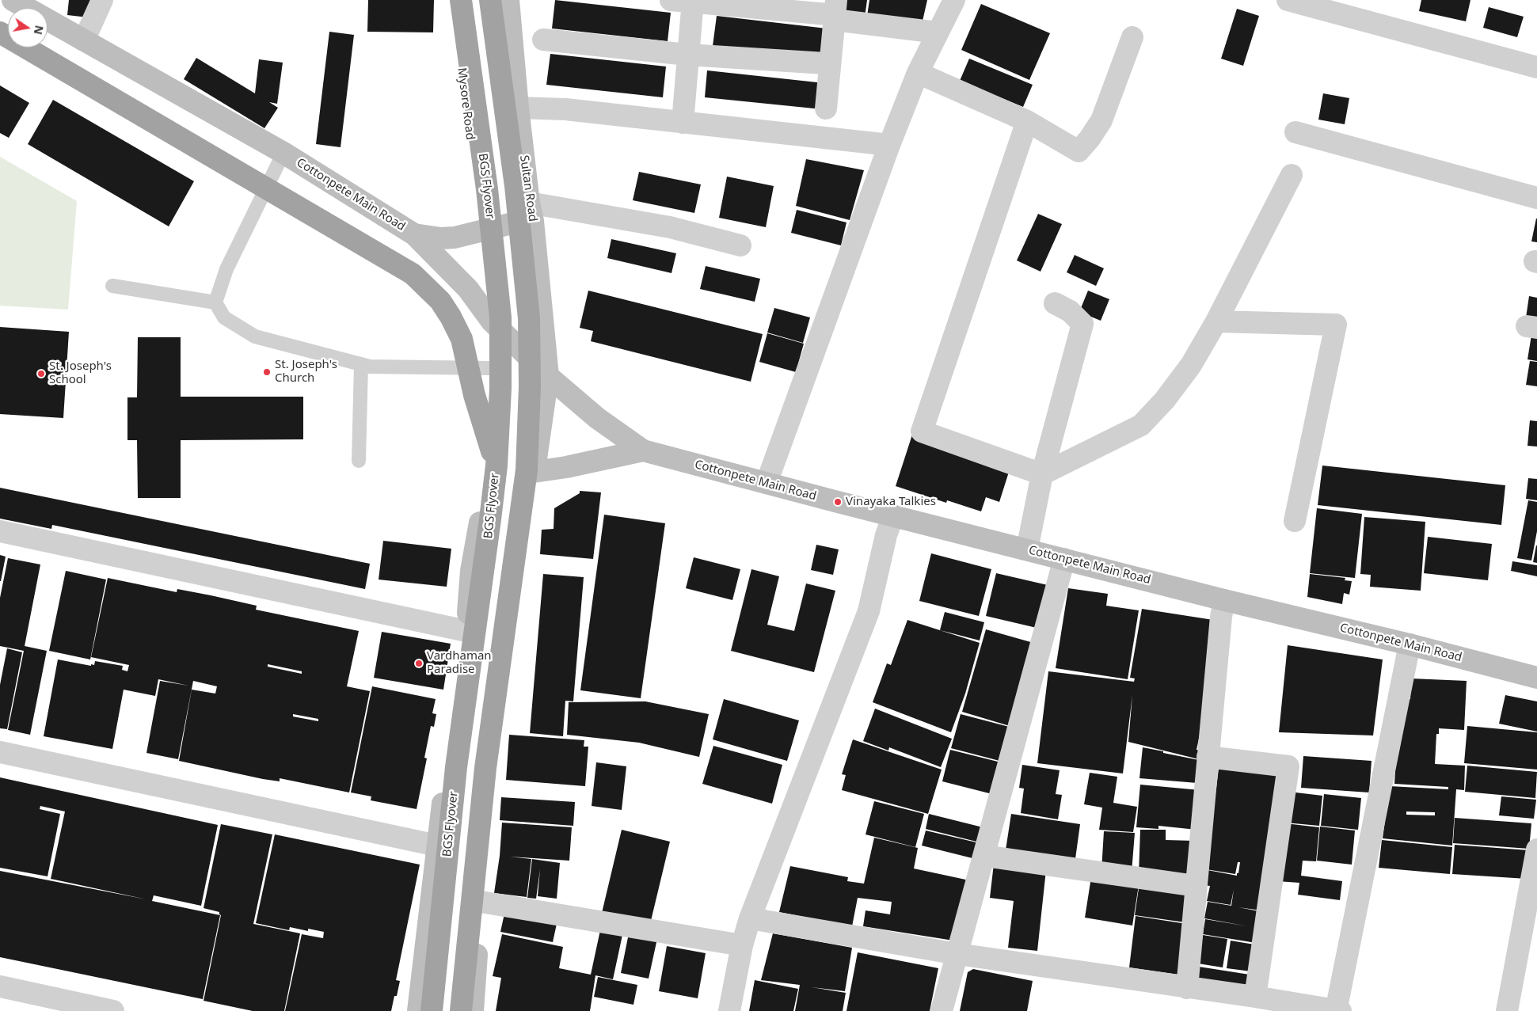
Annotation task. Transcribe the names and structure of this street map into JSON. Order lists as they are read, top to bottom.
{
  "streets": {
    "highway": ["BGS Flyover"],
    "main road": ["Mysore Road", "Sultan Road", "Cottonpete Main Road"]
  },
  "crossings": [
    ["Mysore Road", "Cottonpete Main Road"],
    ["Sultan Road", "Cottonpete Main Road"]
  ],
  "places": [
    "St. Joseph's Church",
    "St. Joseph's School",
    "Vinayaka Talkies",
    "Vardhaman Paradise"
  ],
  "north": "right"
}
